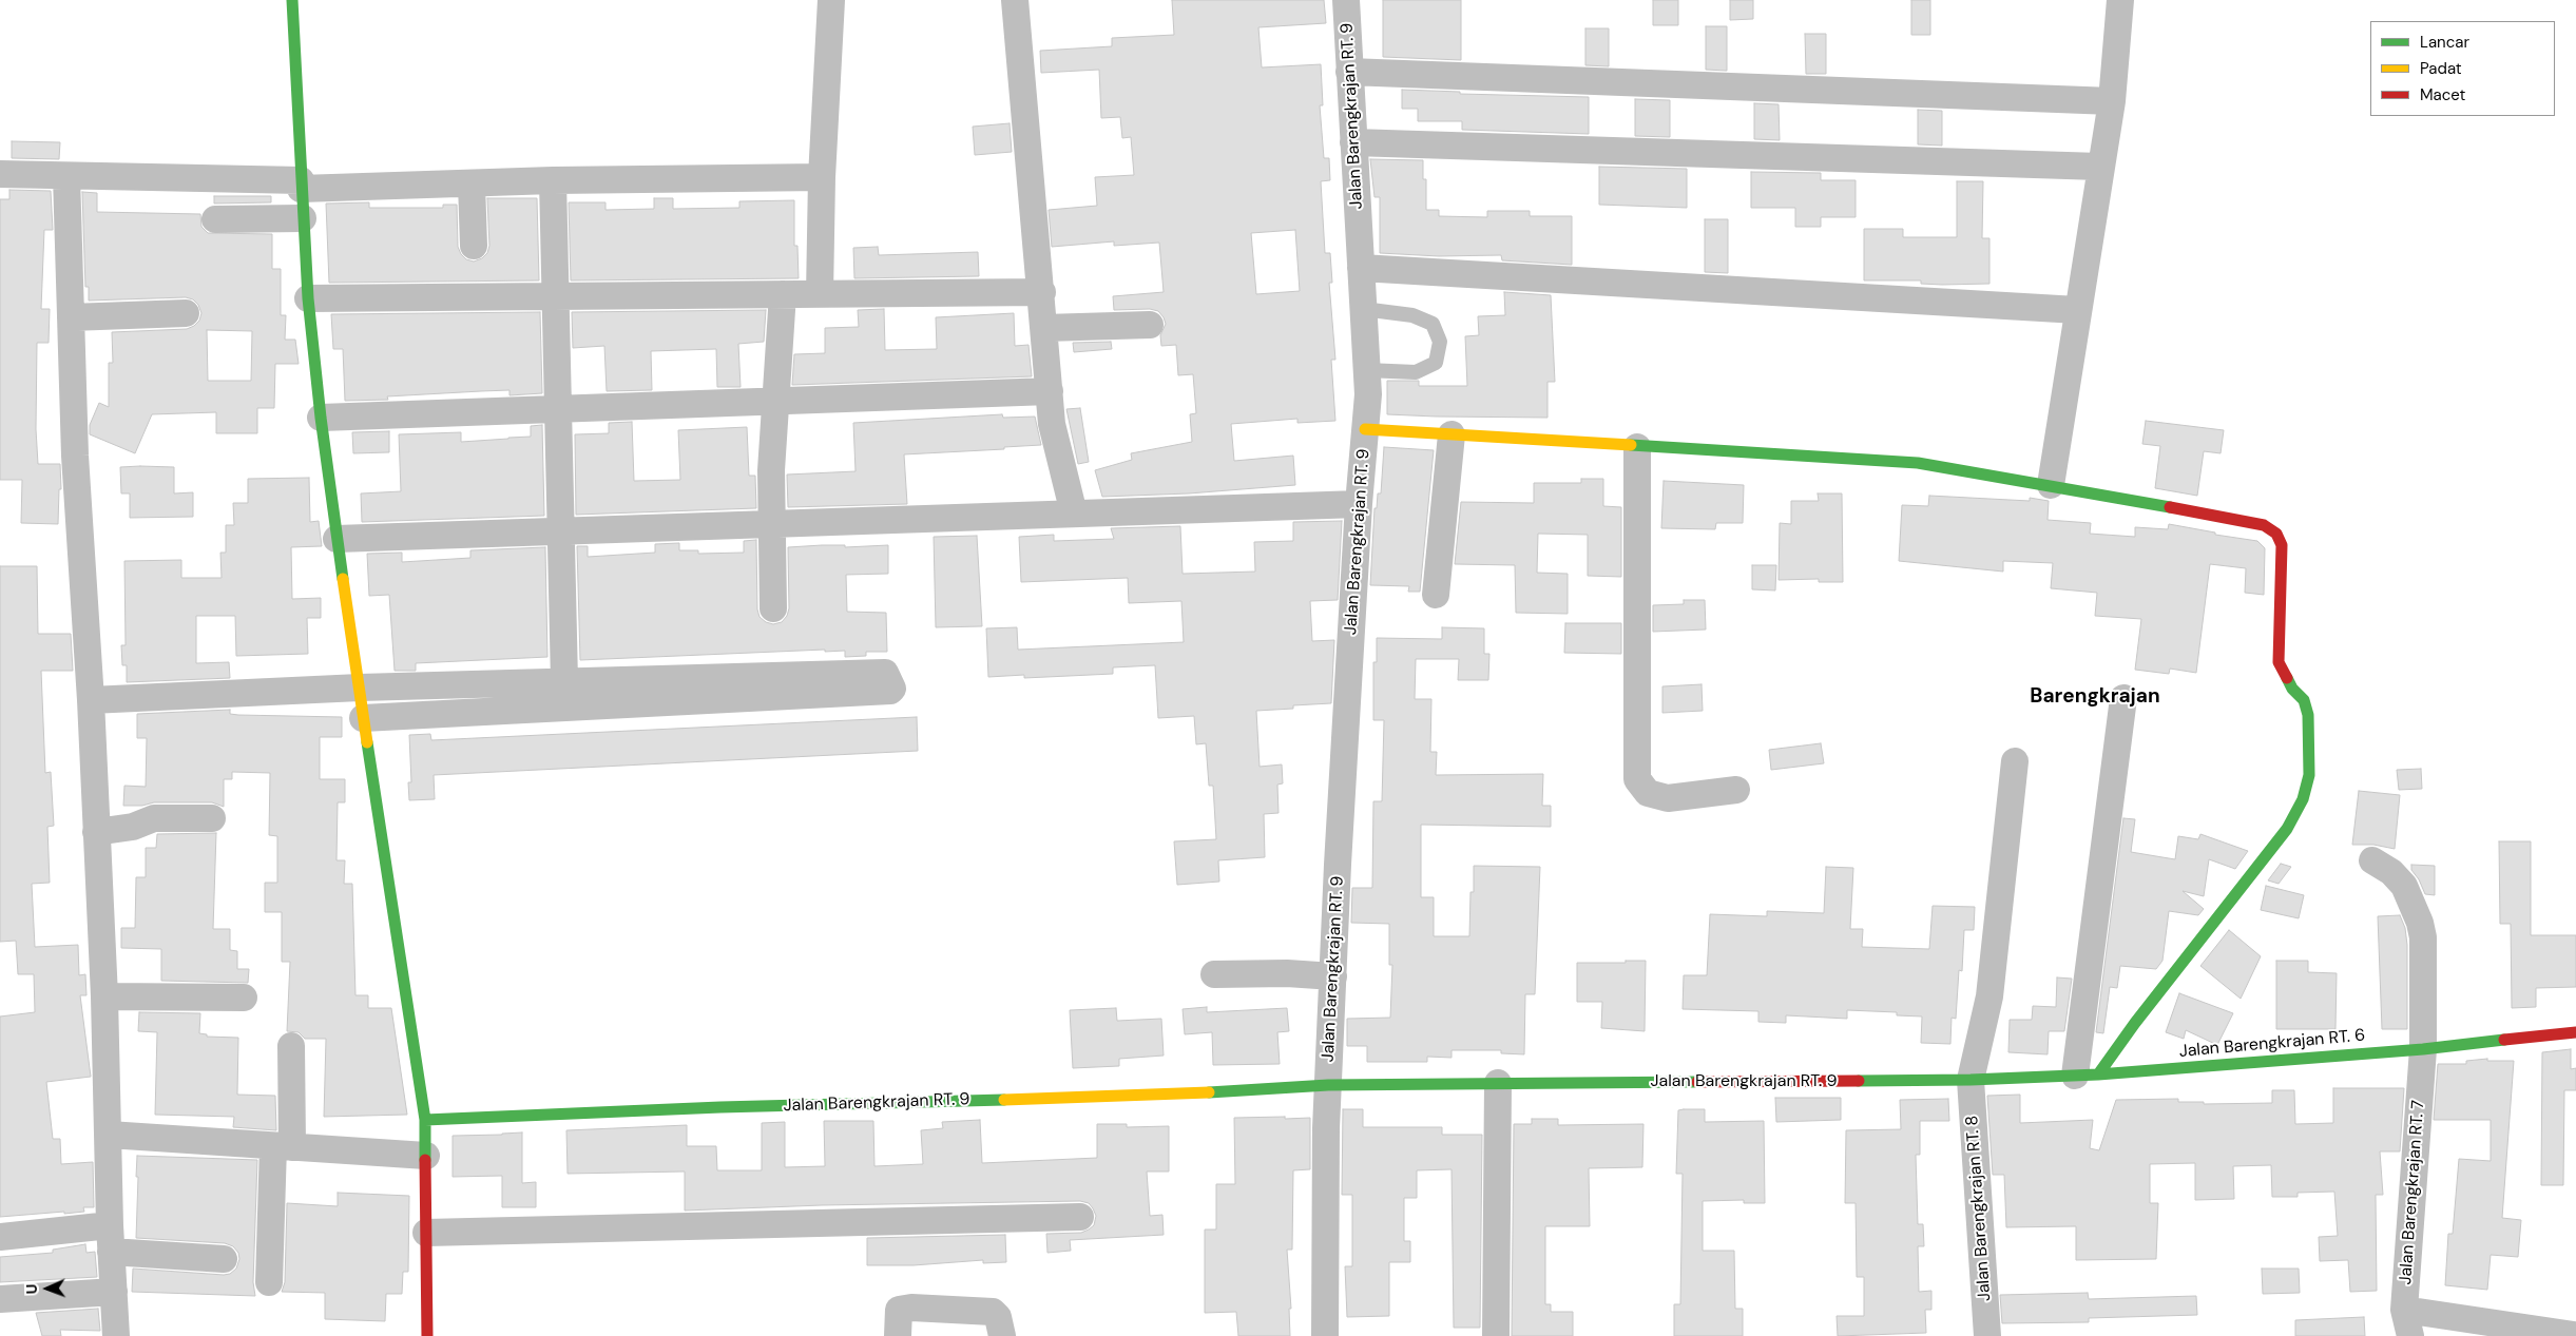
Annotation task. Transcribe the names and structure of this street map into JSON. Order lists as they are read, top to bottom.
{
  "streets": {
    "street": [
      "Jalan Barengkrajan RT. 9",
      "Jalan Barengkrajan RT. 6",
      "Jalan Barengkrajan RT. 7",
      "Jalan Barengkrajan RT. 8"
    ]
  },
  "crossings": [
    ["Jalan Barengkrajan RT. 9", "Jalan Barengkrajan RT. 6"],
    ["Jalan Barengkrajan RT. 9", "Jalan Barengkrajan RT. 8"],
    ["Jalan Barengkrajan RT. 6", "Jalan Barengkrajan RT. 7"],
    ["Jalan Barengkrajan RT. 6", "Jalan Barengkrajan RT. 8"]
  ],
  "districts": ["Barengkrajan"],
  "legend": ["Lancar", "Padat", "Macet"],
  "north": "left"
}
